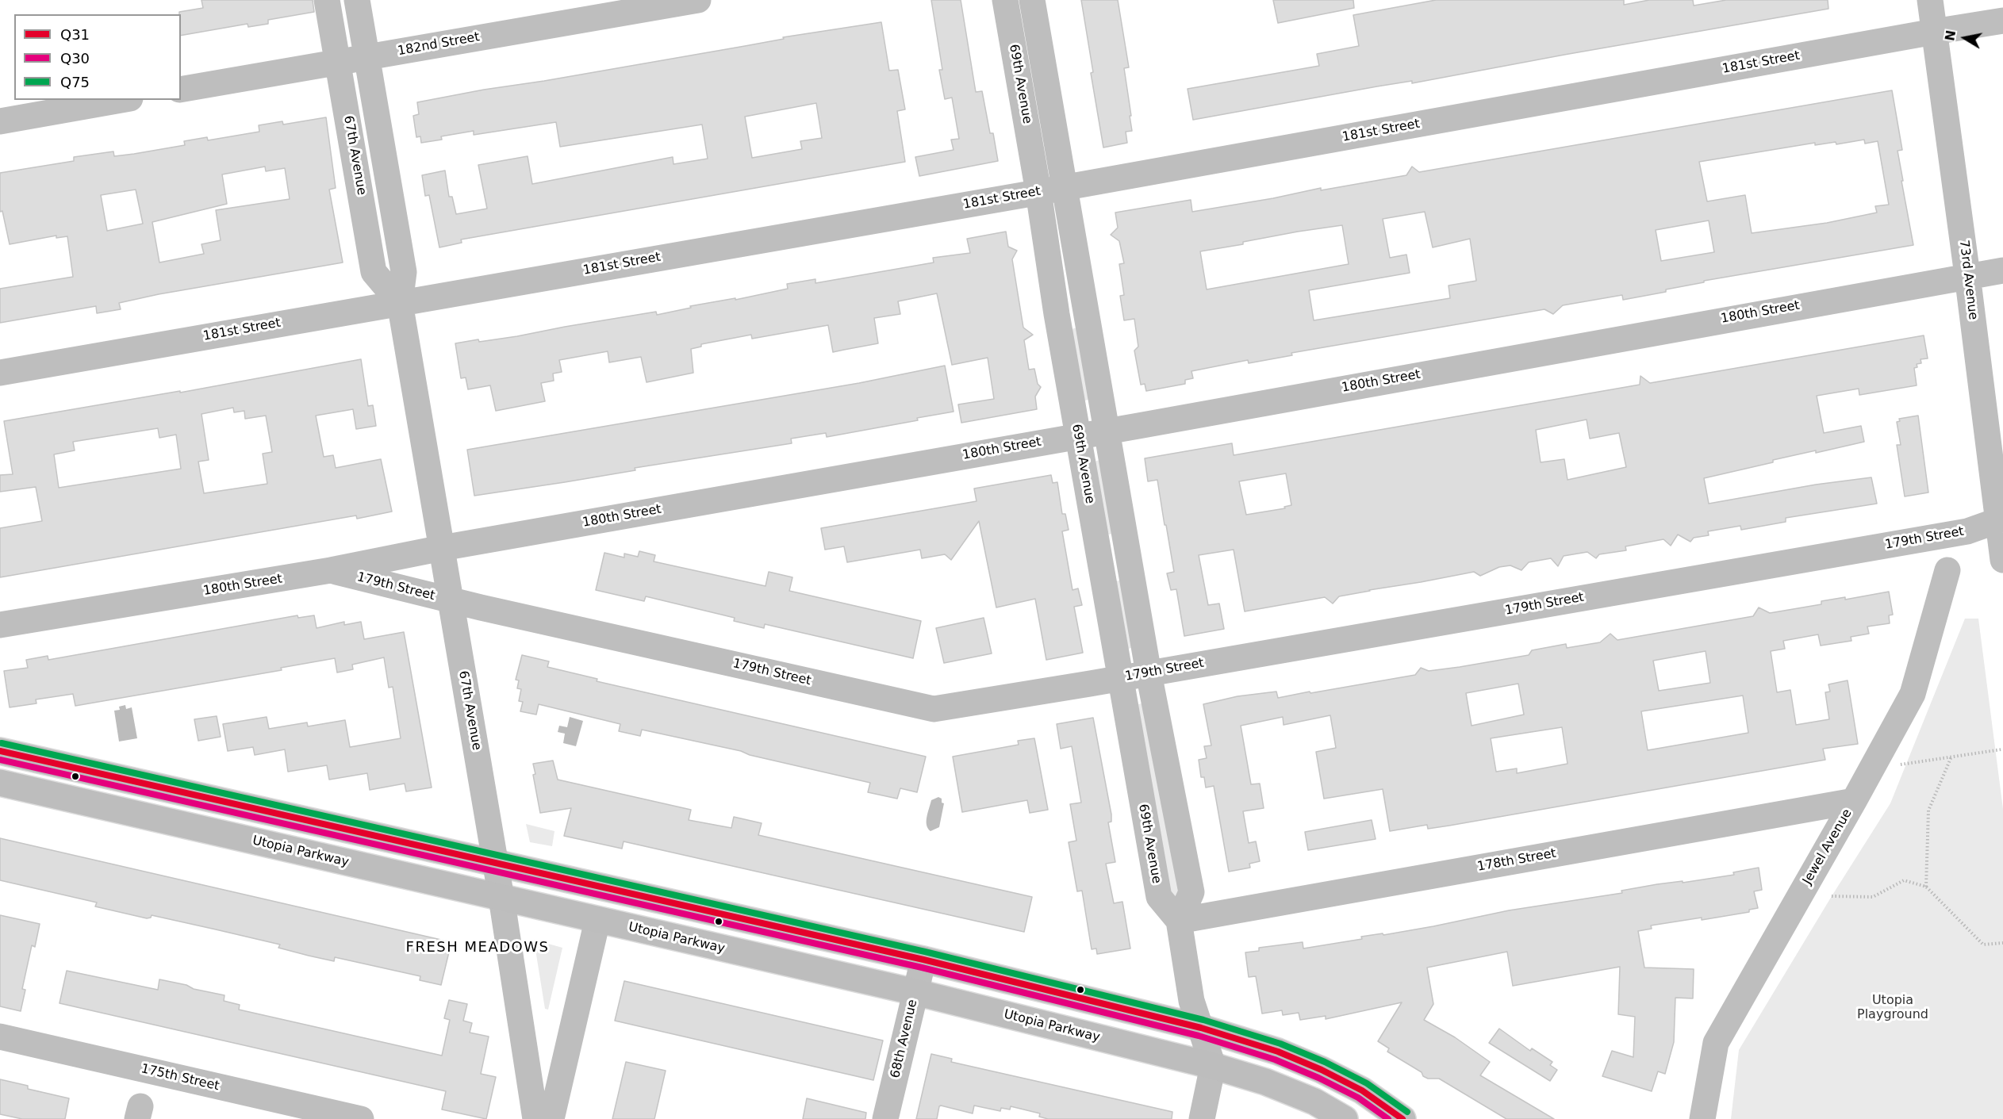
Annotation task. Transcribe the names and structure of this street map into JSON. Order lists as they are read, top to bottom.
{
  "streets": {
    "main road": ["Utopia Parkway"],
    "street": [
      "182nd Street",
      "181st Street",
      "69th Avenue",
      "67th Avenue",
      "73rd Avenue",
      "180th Street",
      "179th Street",
      "Jewel Avenue",
      "178th Street",
      "68th Avenue",
      "175th Street"
    ]
  },
  "crossings": [
    ["182nd Street", "67th Avenue"],
    ["181st Street", "69th Avenue"],
    ["181st Street", "67th Avenue"],
    ["181st Street", "73rd Avenue"],
    ["69th Avenue", "180th Street"],
    ["69th Avenue", "179th Street"],
    ["69th Avenue", "178th Street"],
    ["67th Avenue", "180th Street"],
    ["67th Avenue", "179th Street"],
    ["67th Avenue", "Utopia Parkway"],
    ["73rd Avenue", "180th Street"],
    ["73rd Avenue", "179th Street"],
    ["180th Street", "179th Street"],
    ["Jewel Avenue", "178th Street"],
    ["Utopia Parkway", "68th Avenue"]
  ],
  "districts": ["FRESH MEADOWS"],
  "parks": ["Utopia Playground"],
  "lines": ["transit line Q75", "transit line Q31", "transit line Q30"],
  "legend": ["Q31", "Q30", "Q75"],
  "north": "left"
}
